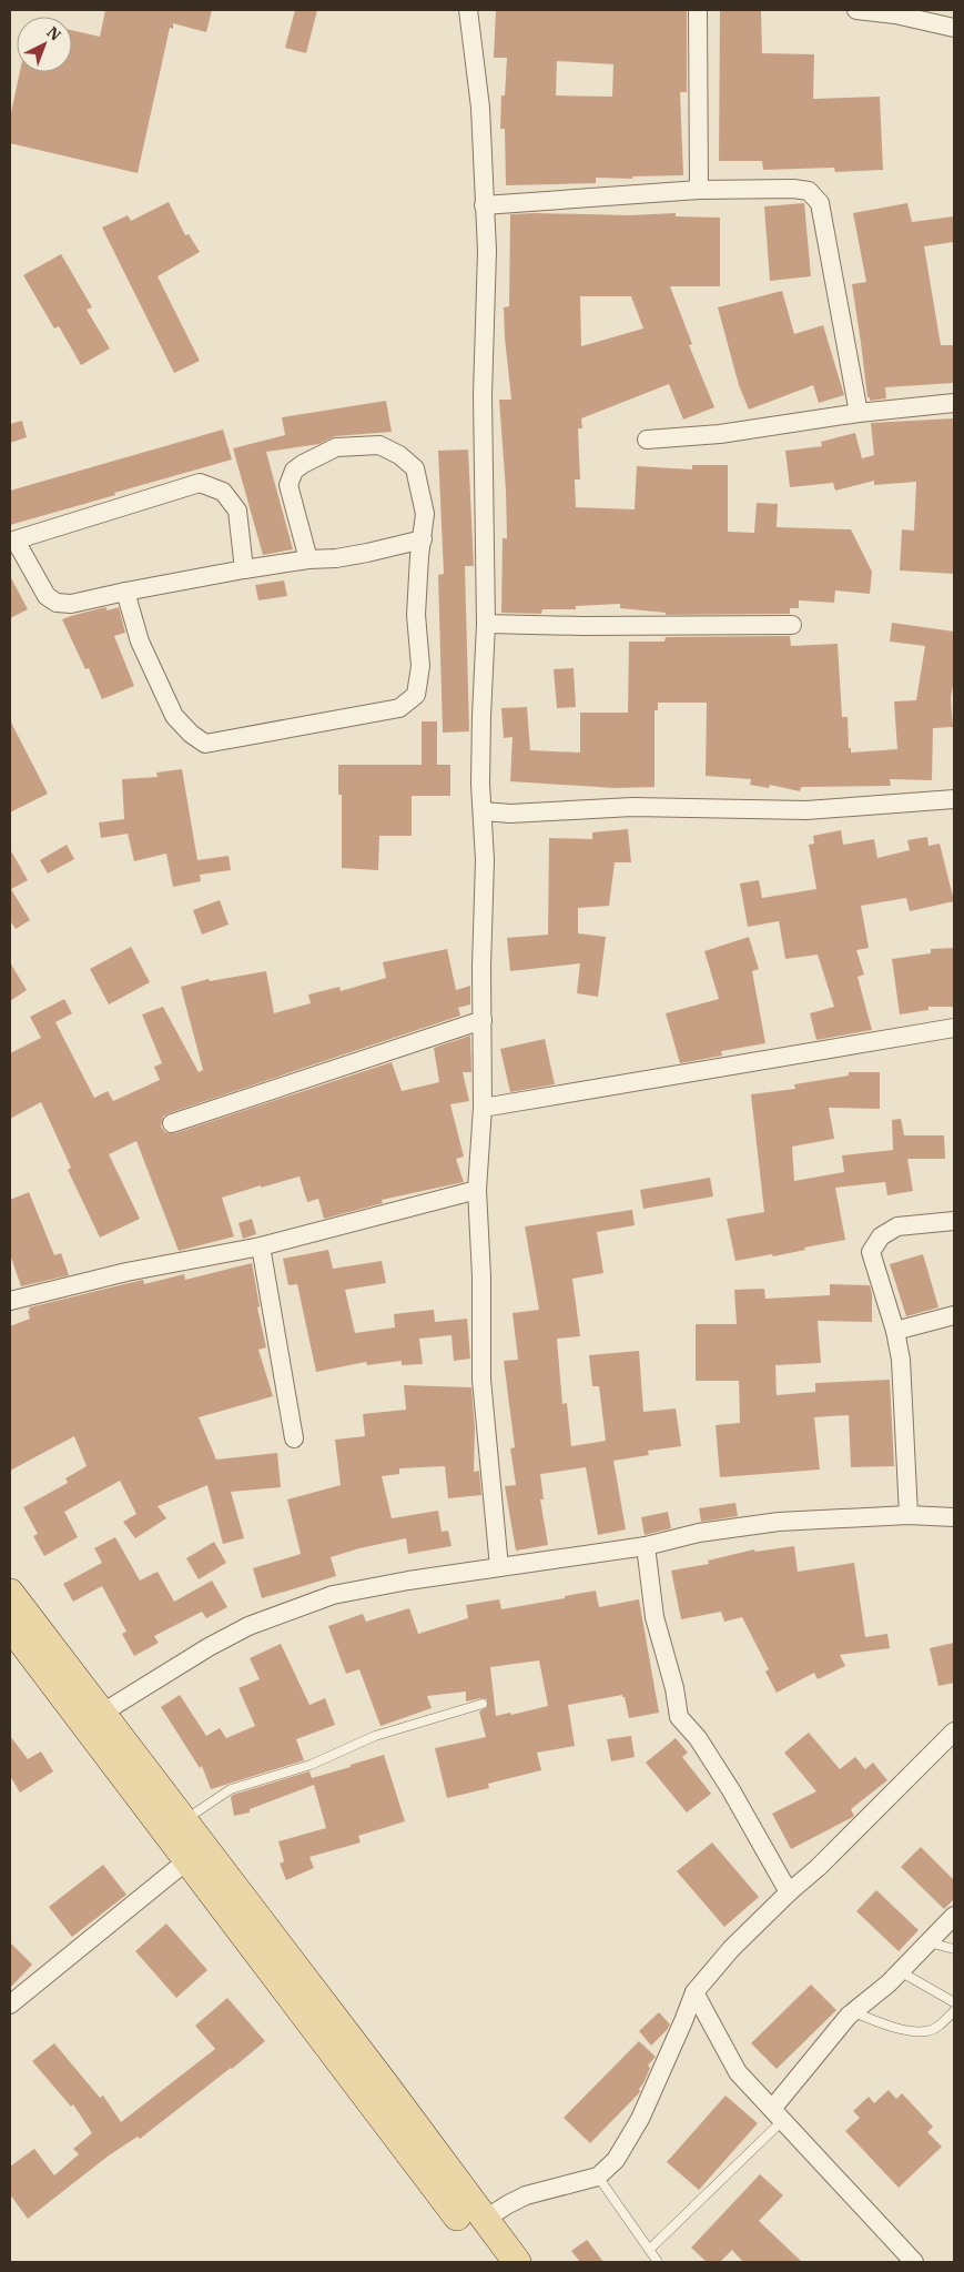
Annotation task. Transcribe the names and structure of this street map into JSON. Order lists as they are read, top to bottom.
{
  "north": "top right"
}
